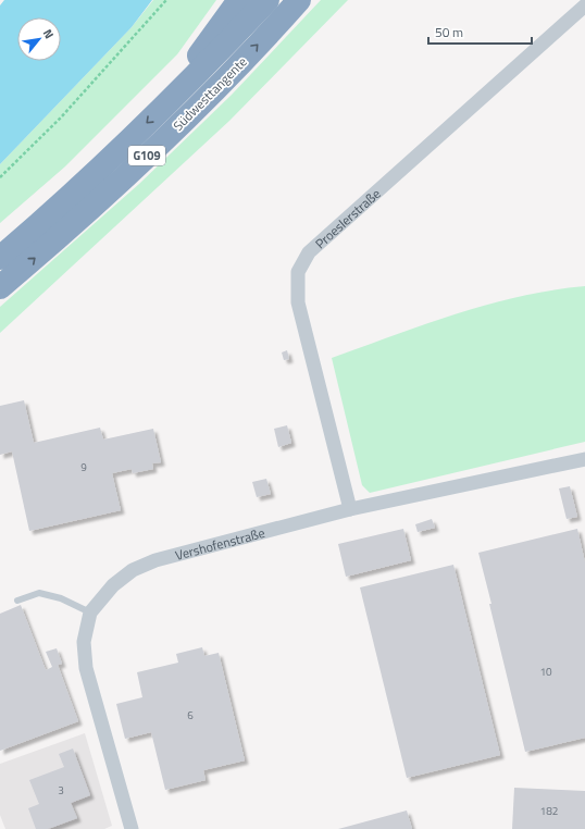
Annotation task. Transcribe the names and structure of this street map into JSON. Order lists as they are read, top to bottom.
{
  "streets": {
    "highway": ["Südwesttangente", "G109"],
    "street": ["Proeslerstraße", "Vershofenstraße"]
  },
  "crossings": [
    ["Proeslerstraße", "Vershofenstraße"]
  ],
  "house_numbers": [
    "9",
    "10",
    "6",
    "3",
    "182"
  ],
  "scale_bar": "50 m",
  "north": "top right"
}
